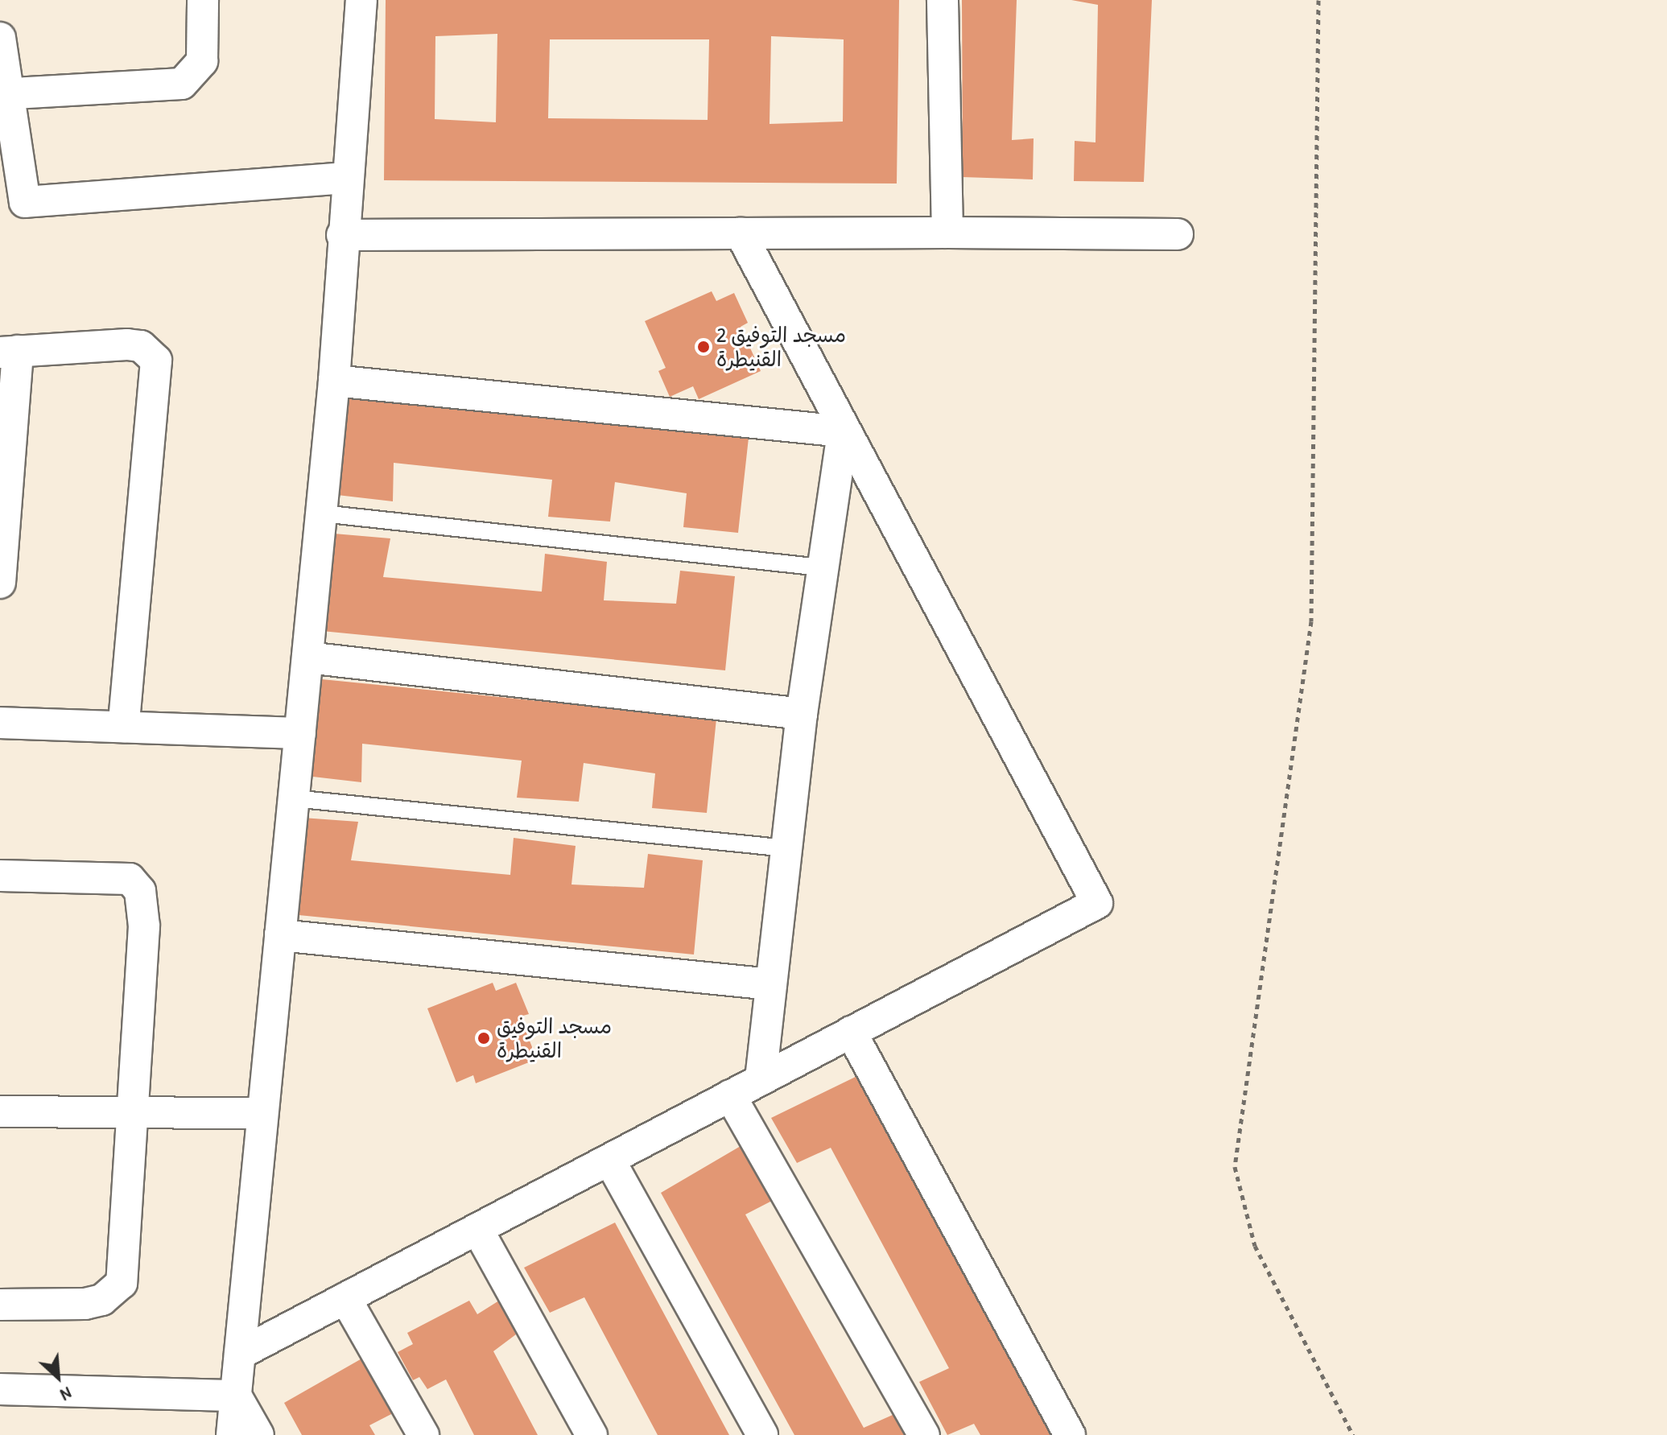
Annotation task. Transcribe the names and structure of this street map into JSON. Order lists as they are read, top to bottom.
{
  "places": ["2 مسجد التوفيق القنيطرة", "مسجد التوفيق القنيطرة"],
  "north": "bottom right"
}
